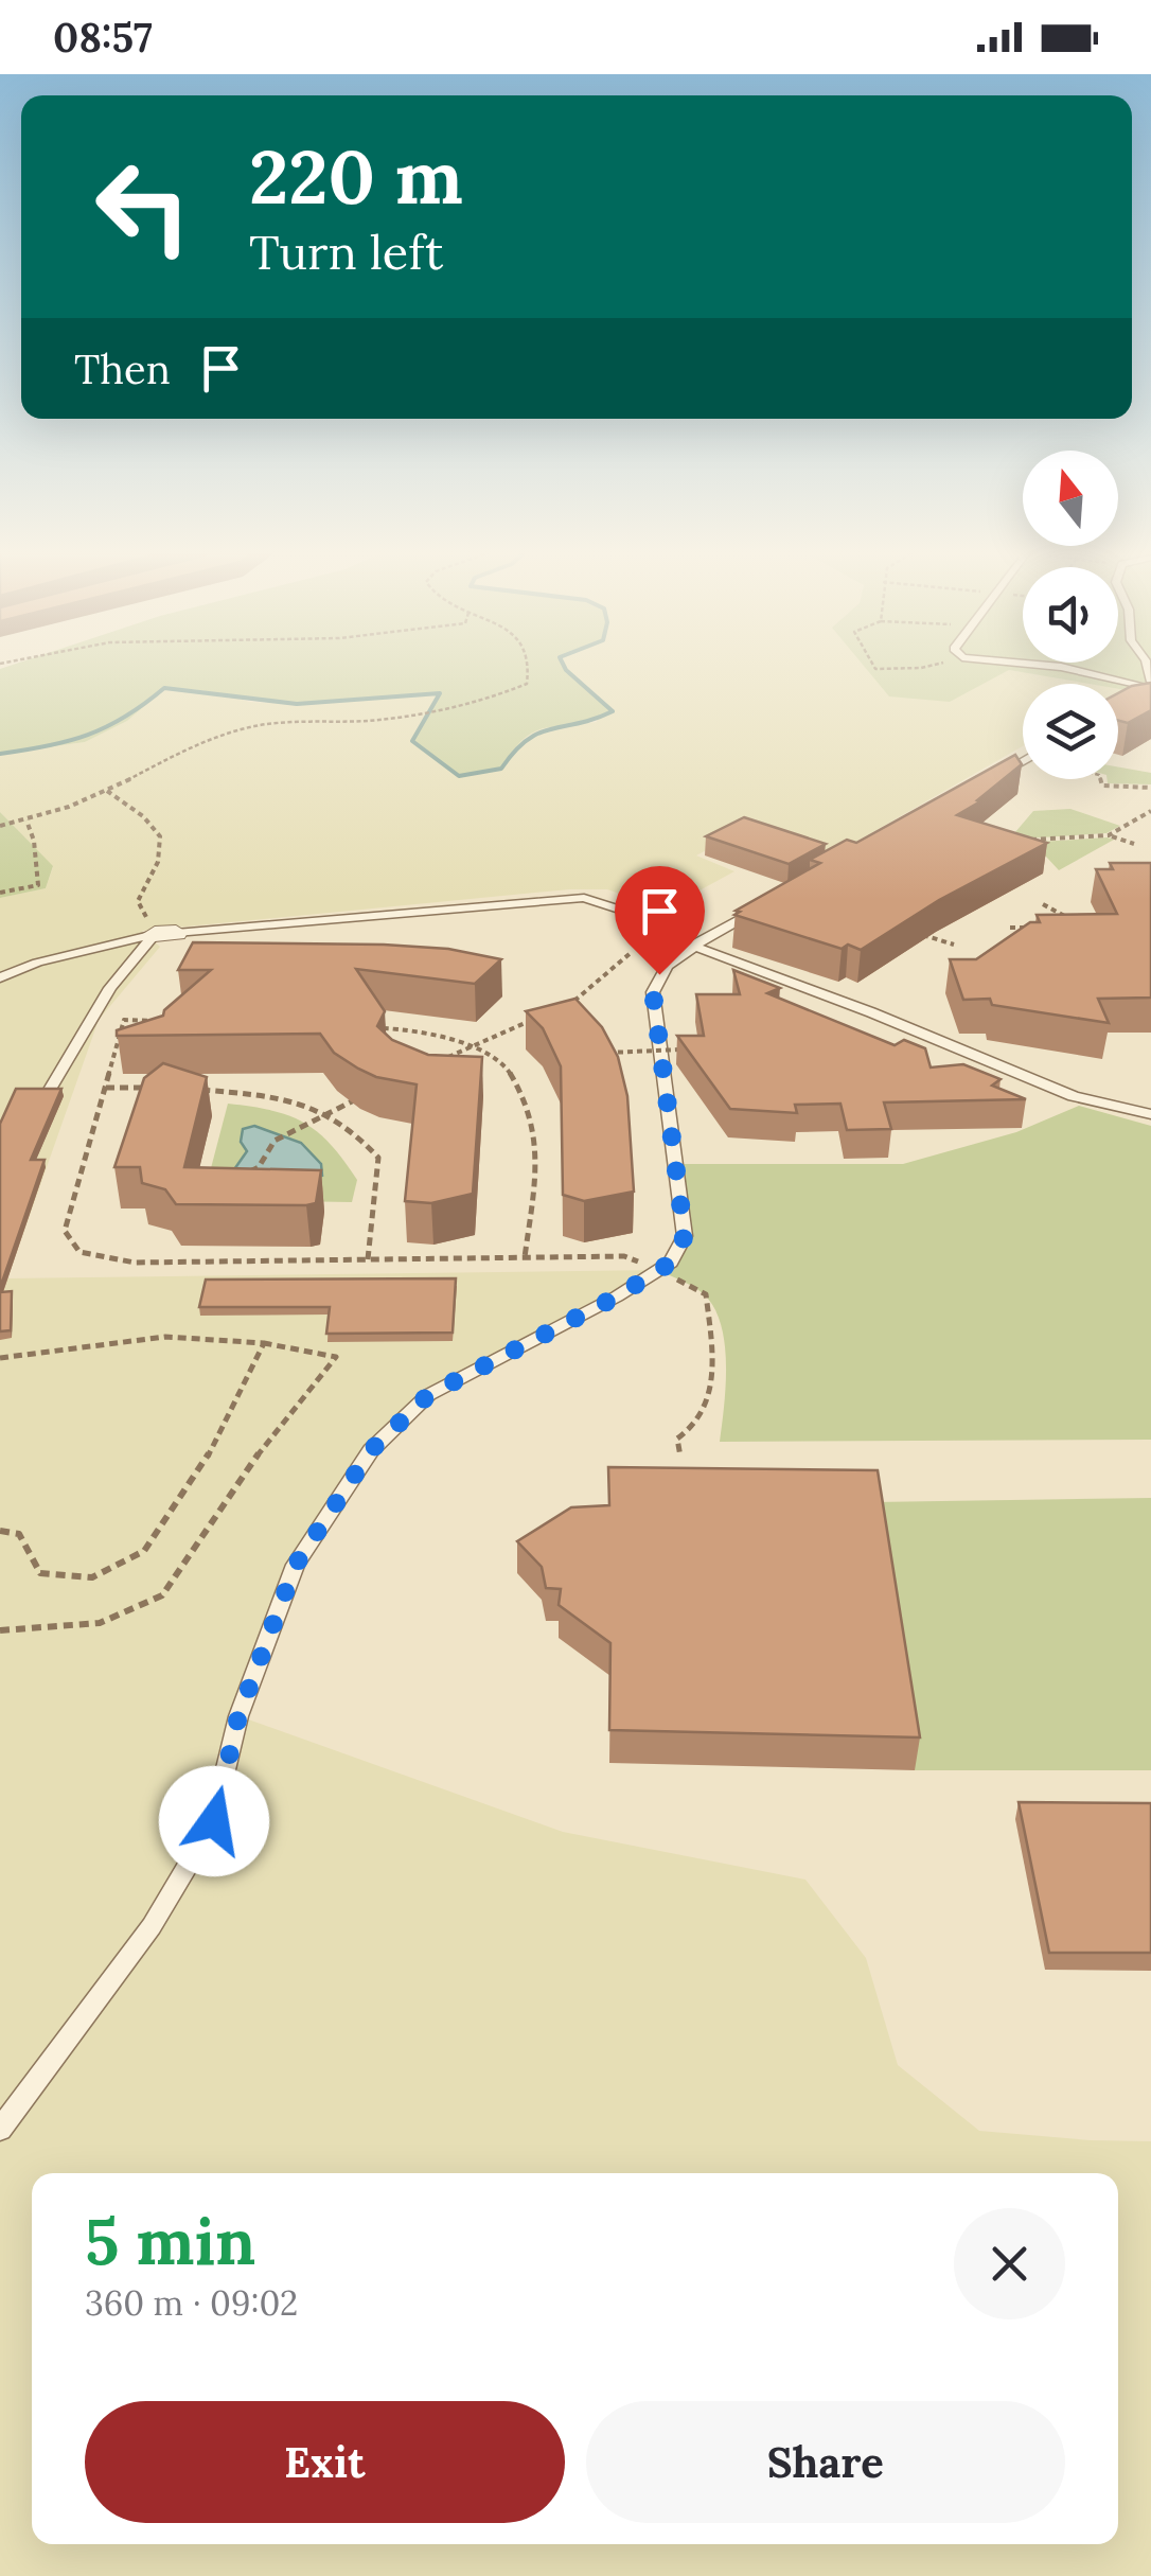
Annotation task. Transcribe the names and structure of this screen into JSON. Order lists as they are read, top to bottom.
{
  "north": "top",
  "page": {
    "status": "08:57",
    "turn": ["220 m", "Turn left"],
    "then": "Then",
    "heading": ["5 min", "360 m · 09:02"],
    "buttons": ["Exit", "Share"]
  }
}
